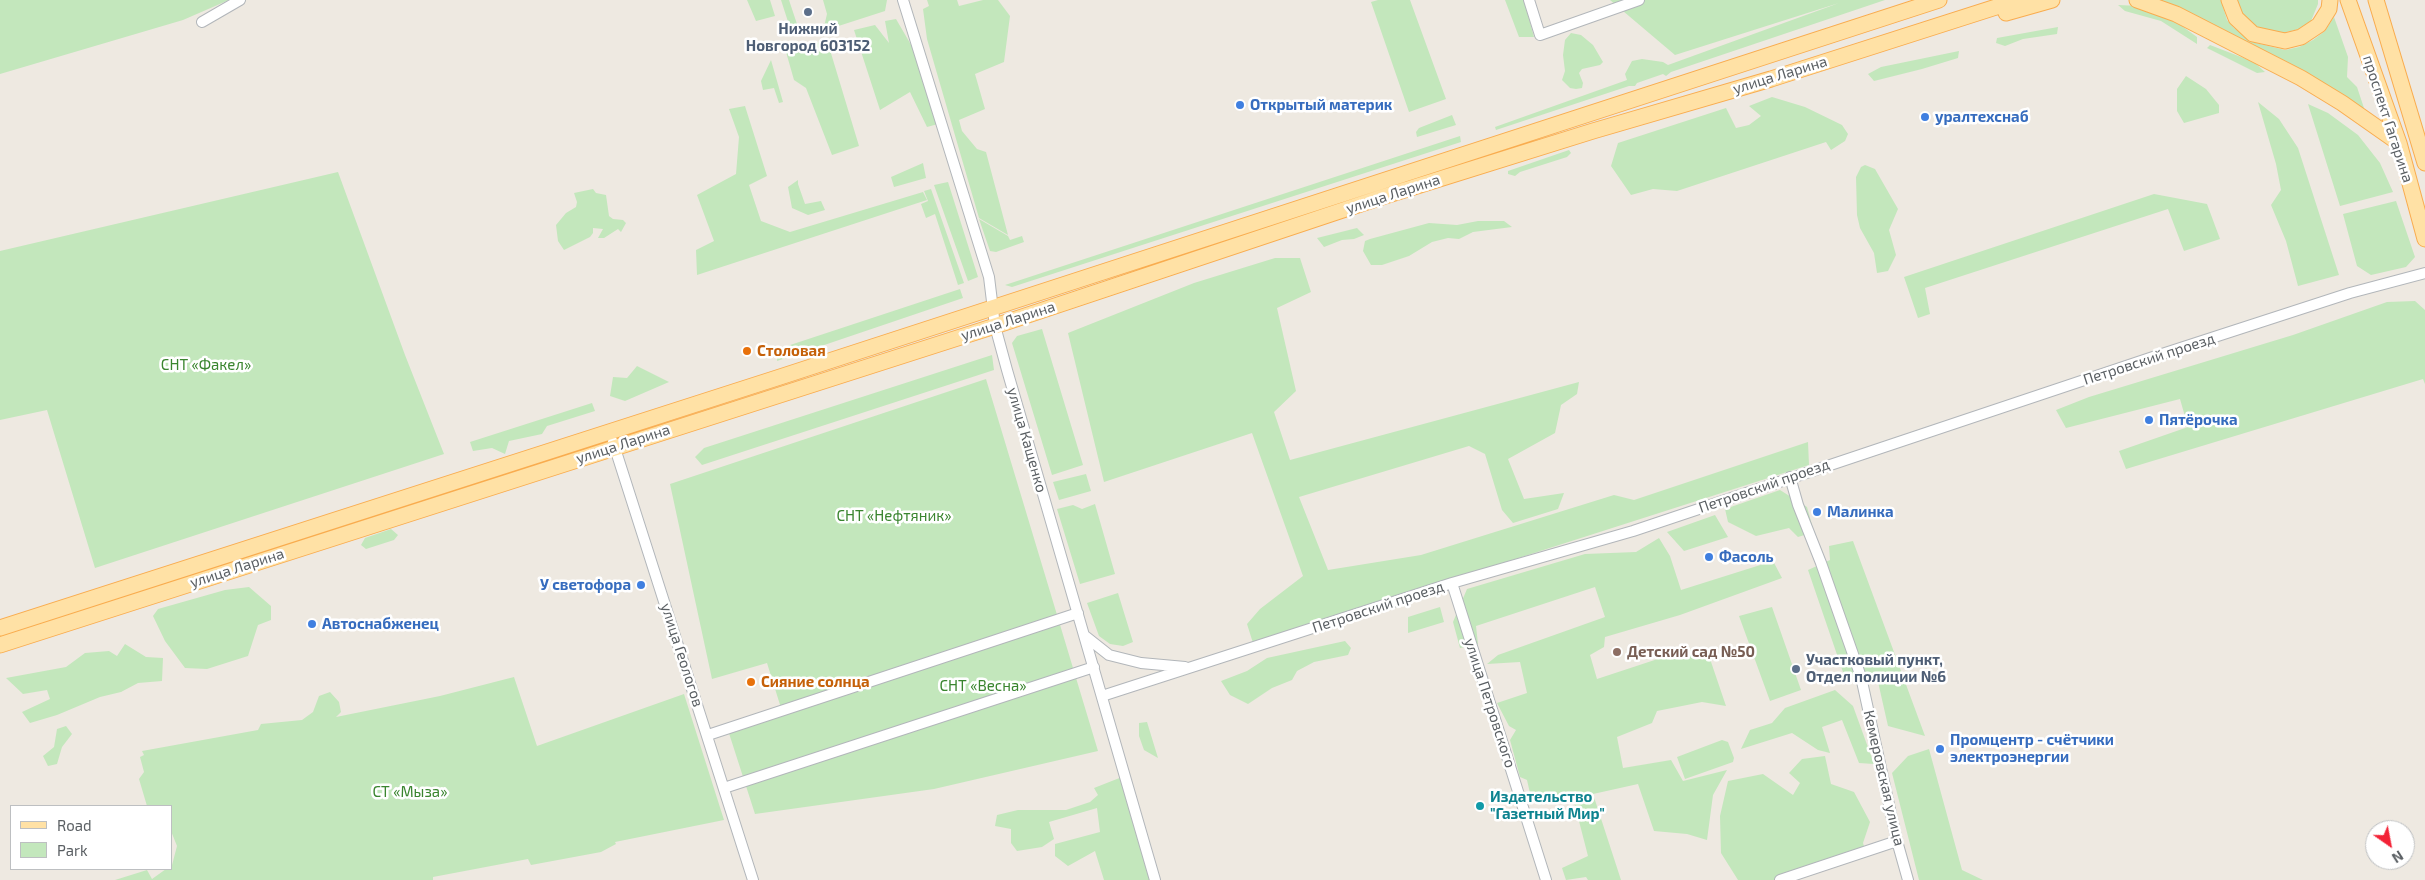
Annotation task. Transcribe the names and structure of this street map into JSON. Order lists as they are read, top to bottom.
{
  "streets": {
    "main road": ["улица Ларина", "проспект Гагарина"],
    "street": [
      "Петровский проезд",
      "улица Кащенко",
      "улица Геологов",
      "улица Петровского",
      "Кемеровская улица"
    ]
  },
  "crossings": [
    ["улица Ларина", "улица Кащенко"],
    ["улица Ларина", "улица Геологов"],
    ["Петровский проезд", "улица Кащенко"],
    ["Петровский проезд", "улица Петровского"],
    ["Петровский проезд", "Кемеровская улица"]
  ],
  "parks": [
    "СНТ «Факел»",
    "СНТ «Нефтяник»",
    "СНТ «Весна»",
    "СТ «Мыза»"
  ],
  "places": [
    "Нижний Новгород 603152",
    "Открытый материк",
    "уралтехснаб",
    "Столовая",
    "Пятёрочка",
    "Малинка",
    "Фасоль",
    "У светофора",
    "Автоснабженец",
    "Детский сад №50",
    "Участковый пункт, Отдел полиции №6",
    "Сияние солнца",
    "Промцентр - счётчики электроэнергии",
    "Издательство \"Газетный Мир\""
  ],
  "legend": ["Road", "Park"],
  "north": "bottom right"
}
